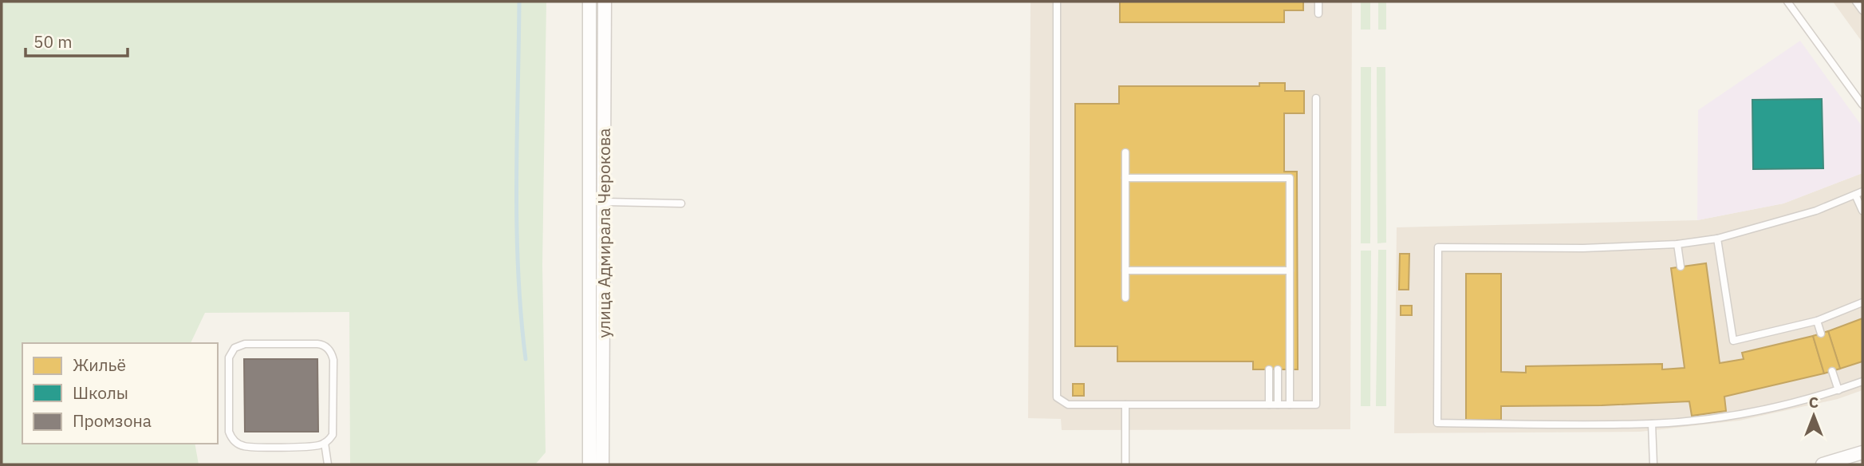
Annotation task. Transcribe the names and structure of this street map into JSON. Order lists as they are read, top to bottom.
{
  "streets": {
    "street": ["улица Адмирала Черокова"]
  },
  "legend": ["Жильё", "Школы", "Промзона"],
  "scale_bar": "50 m",
  "north": "top"
}
